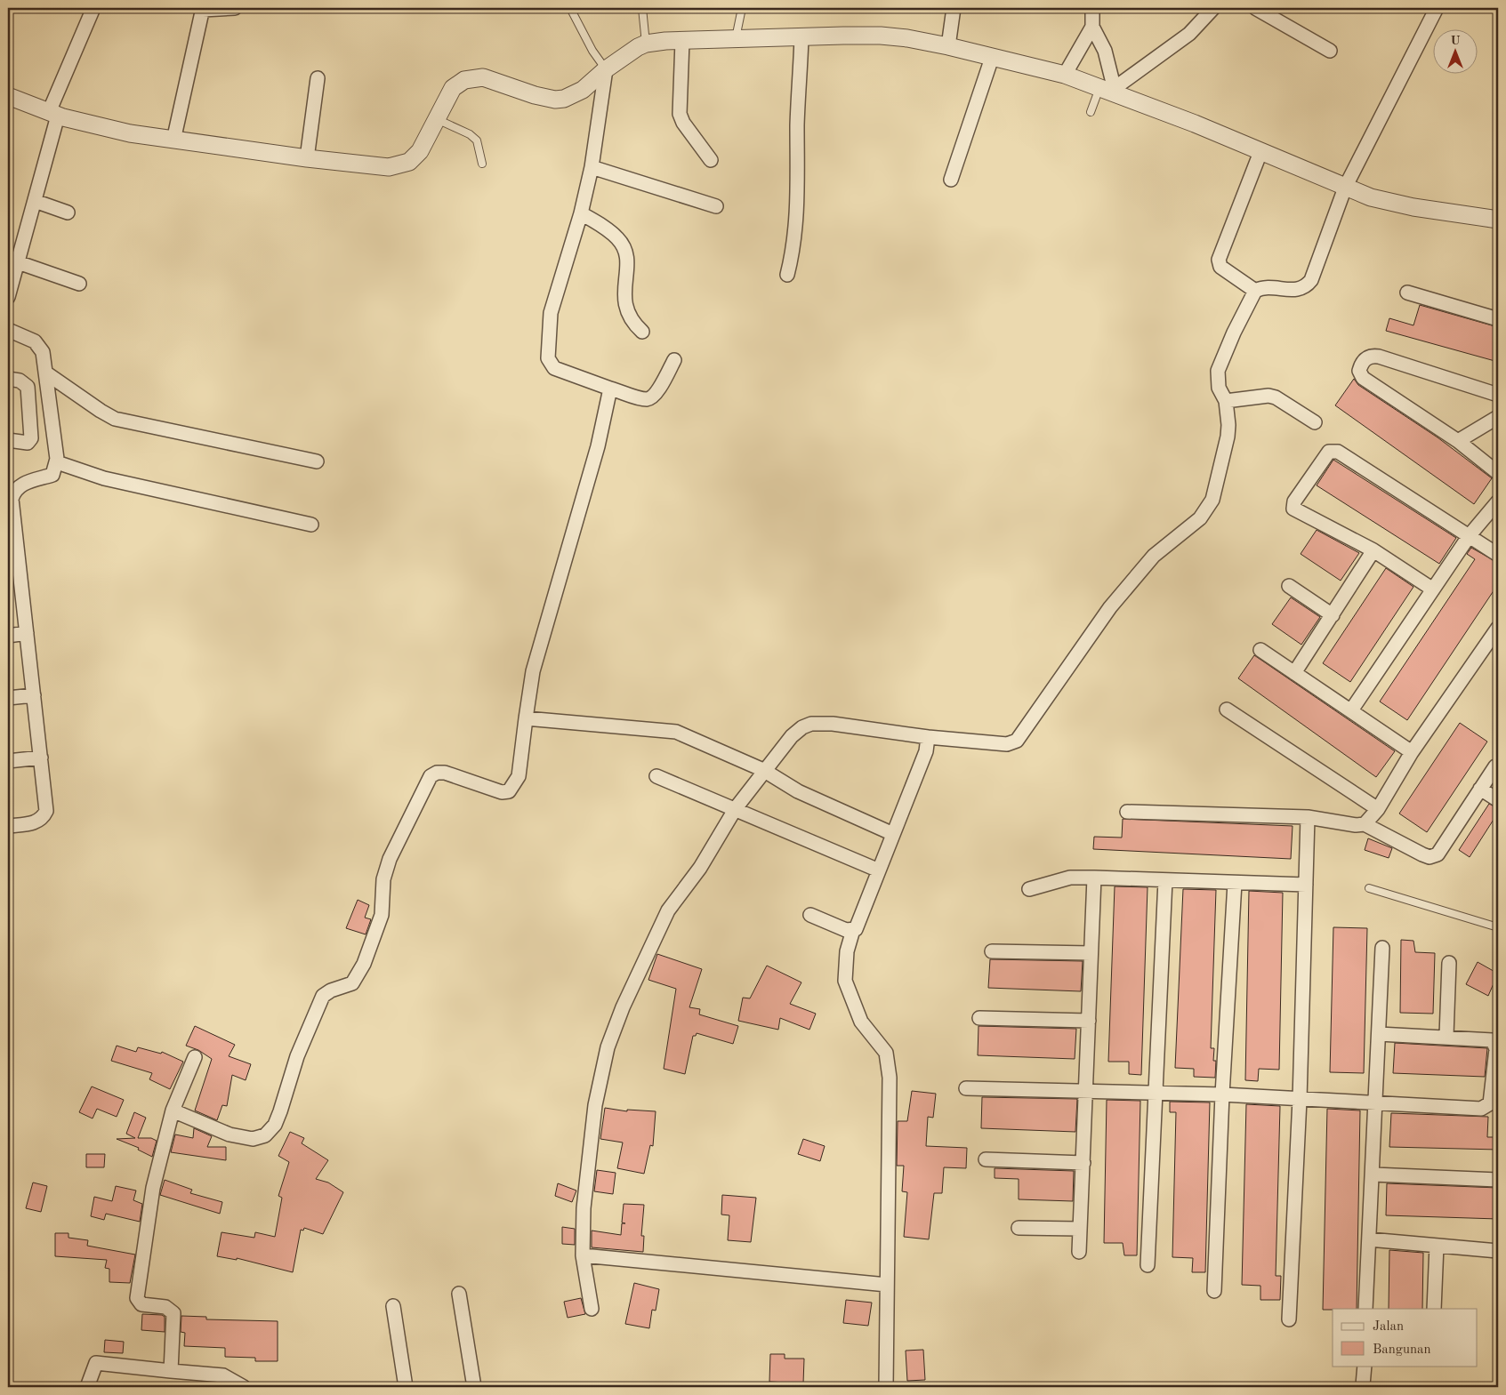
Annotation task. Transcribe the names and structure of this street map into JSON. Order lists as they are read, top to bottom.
{
  "legend": ["Jalan", "Bangunan"],
  "north": "top"
}
